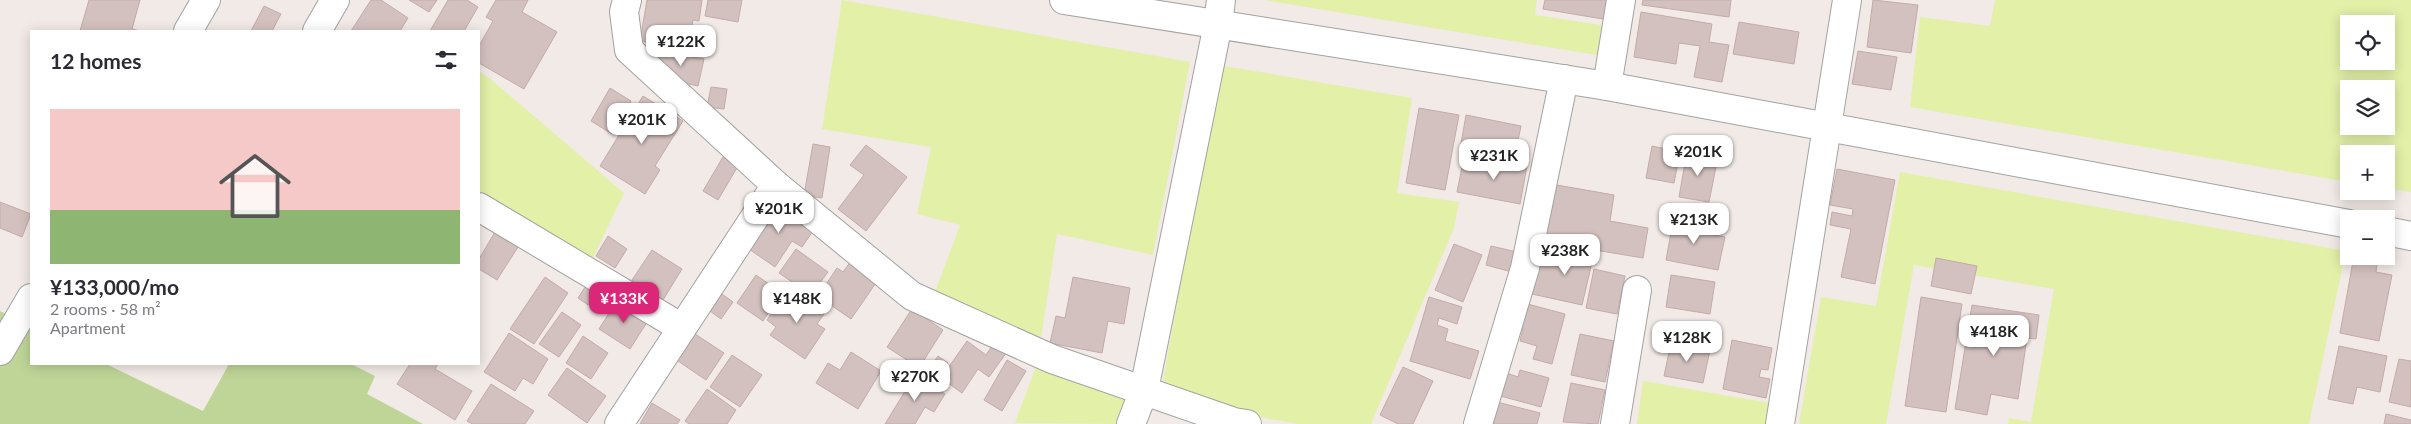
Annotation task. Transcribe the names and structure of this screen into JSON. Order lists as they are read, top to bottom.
{
  "page": {
    "map_buttons": ["+", "−"],
    "price": [
      "¥122K",
      "¥201K",
      "¥201K",
      "¥231K",
      "¥201K",
      "¥213K",
      "¥238K",
      "¥133K",
      "¥148K",
      "¥418K",
      "¥128K",
      "¥270K"
    ],
    "heading": "12 homes",
    "list": [
      {
        "name": "¥133,000/mo",
        "note": "2 rooms · 58 m² · Apartment"
      }
    ]
  }
}
